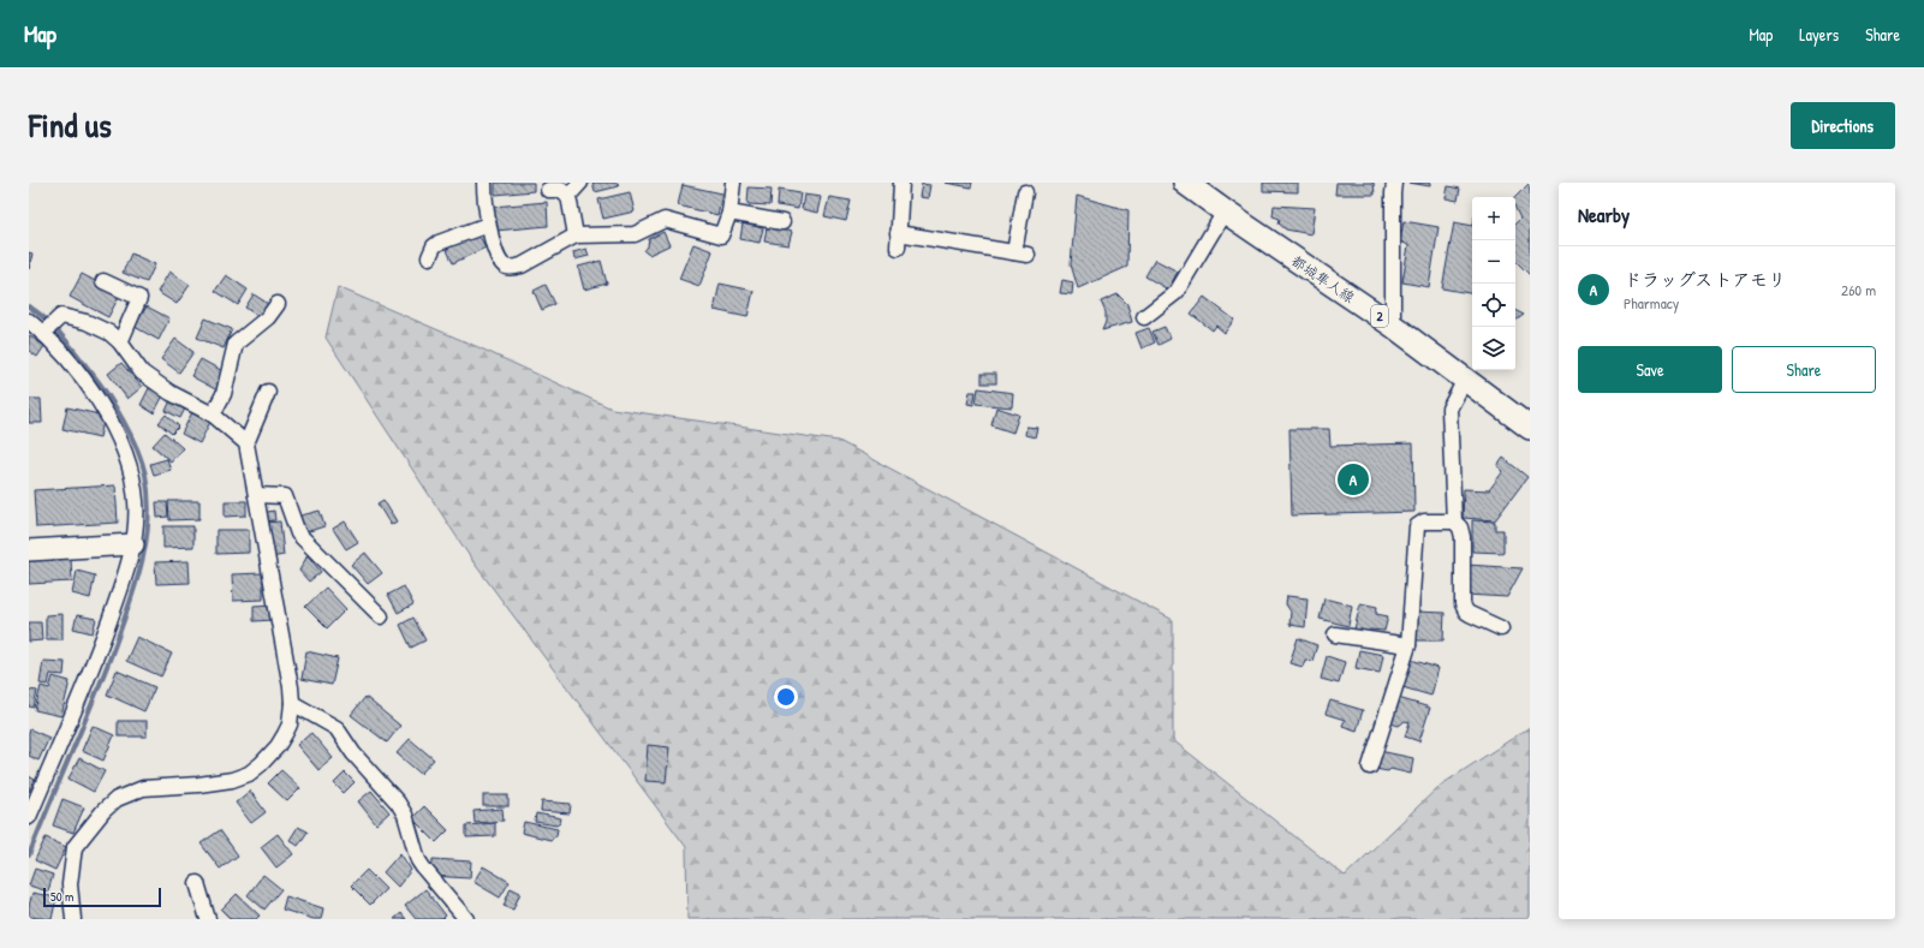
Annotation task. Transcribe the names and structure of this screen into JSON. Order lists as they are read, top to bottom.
{
  "streets": {
    "main road": ["都城隼人線", "2"]
  },
  "scale_bar": "50 m",
  "page": {
    "header": "Map",
    "nav": ["Map", "Layers", "Share"],
    "title": "Find us",
    "buttons": [
      "Directions",
      ["Save", "Share"]
    ],
    "heading": "Nearby",
    "map_buttons": ["+", "−"],
    "list": [
      {
        "mark": "A",
        "name": "ドラッグストアモリ",
        "note": "Pharmacy",
        "value": "260 m"
      }
    ],
    "pins": "A",
    "scale": "50 m"
  }
}
